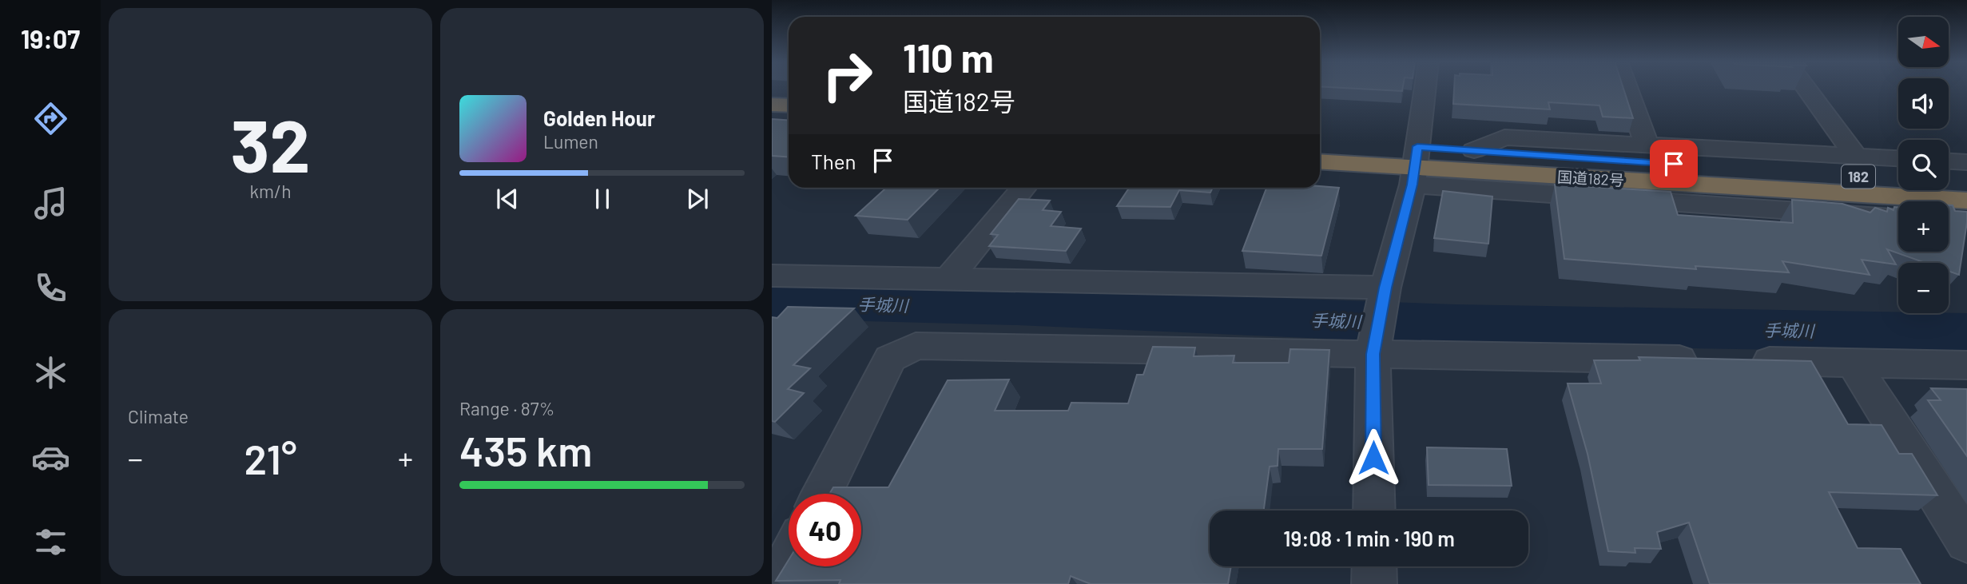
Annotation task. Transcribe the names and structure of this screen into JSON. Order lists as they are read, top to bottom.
{
  "streets": {
    "highway": ["182", "国道182号"]
  },
  "water": ["手城川"],
  "north": "right",
  "page": {
    "tabs": "19:07",
    "tile": [
      ["32", "km/h"],
      "Climate",
      ["Range · 87%", "435 km"]
    ],
    "map_buttons": ["+", "−"],
    "turn": ["110 m", "国道182号"],
    "song": ["Golden Hour", "Lumen"],
    "then": "Then",
    "heat": ["−", "21°", "+"],
    "limit": "40",
    "trip": "19:08 · 1 min · 190 m"
  }
}
